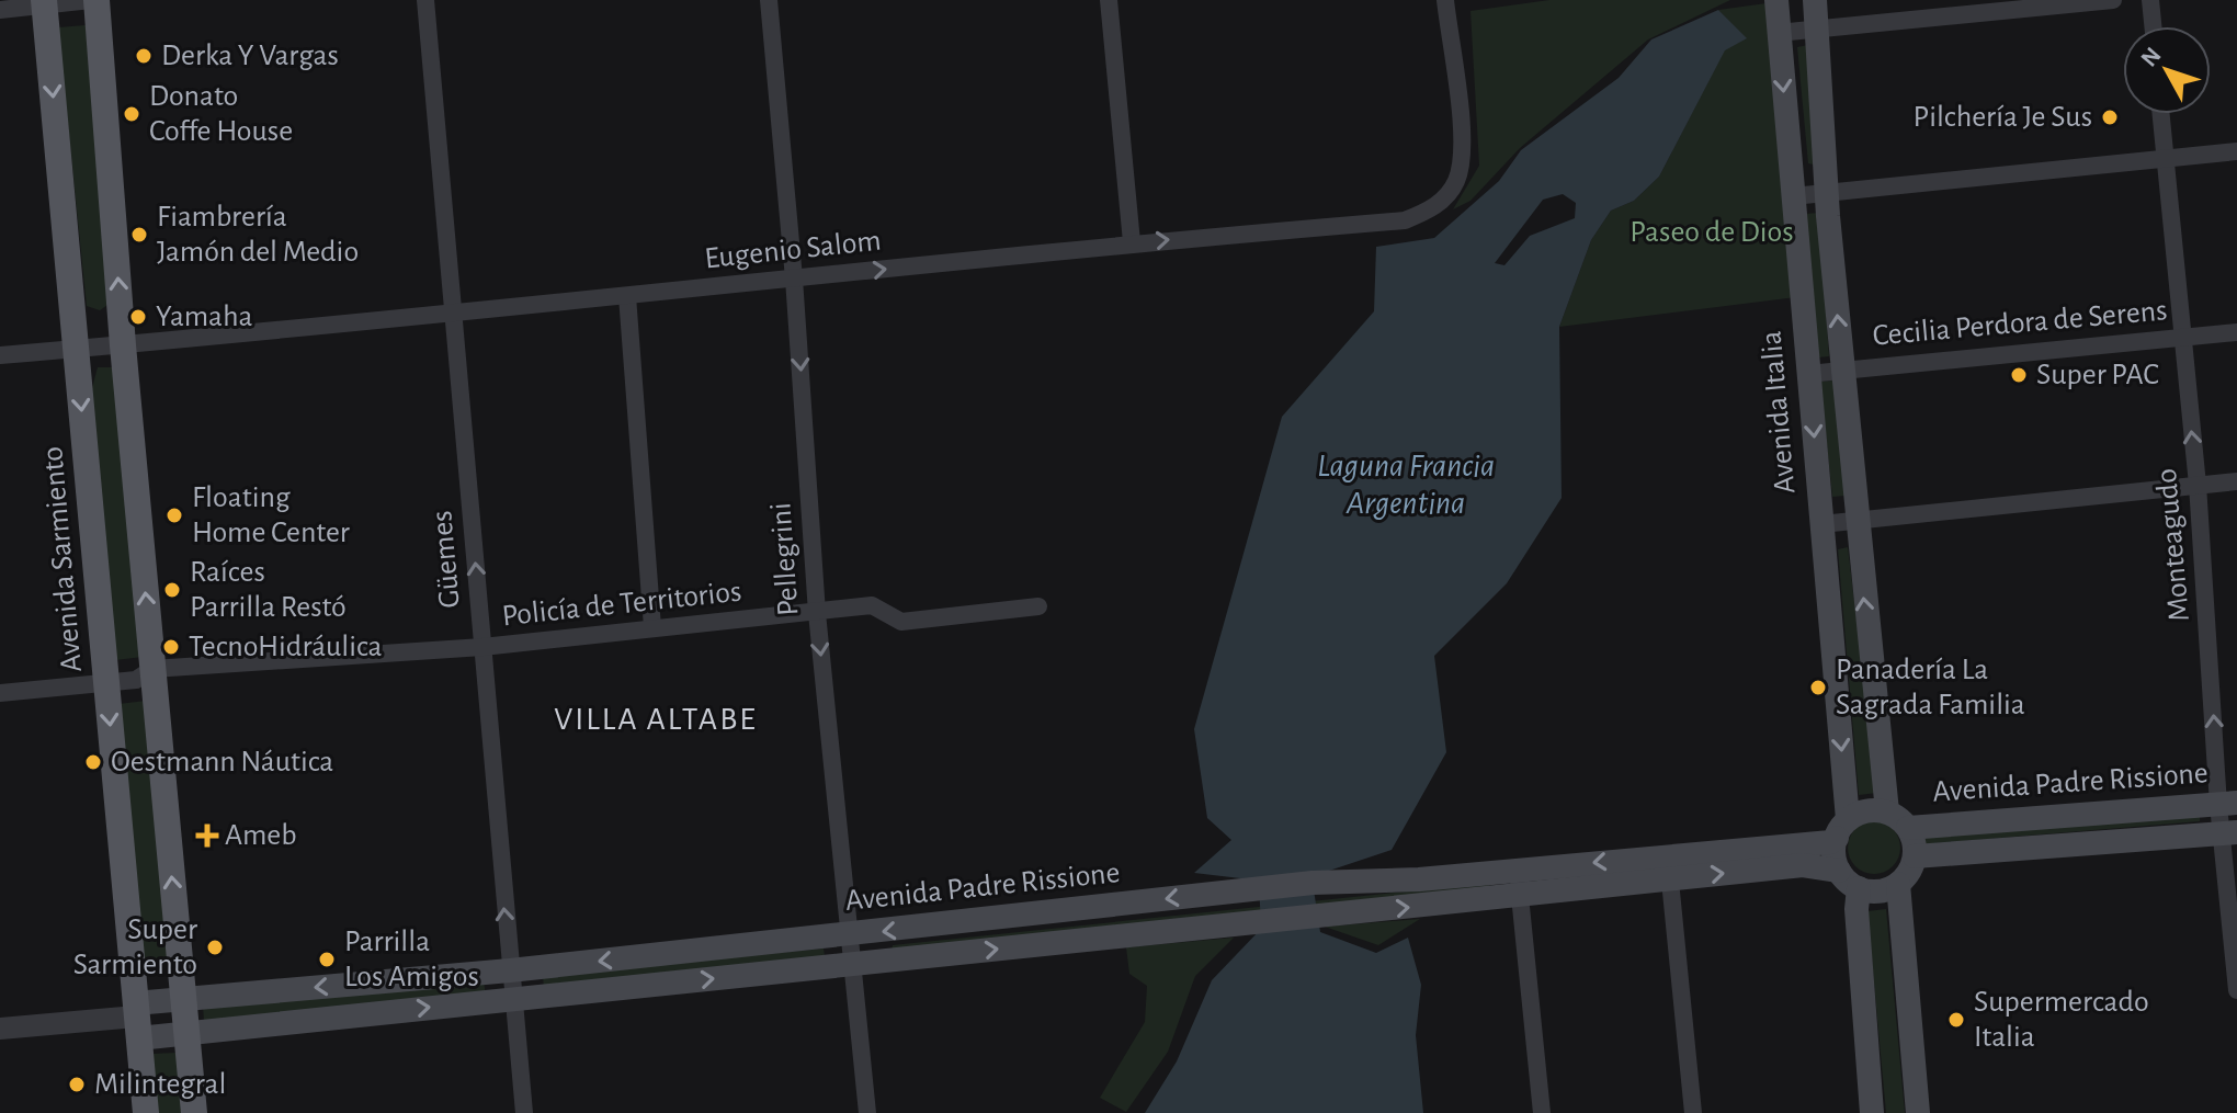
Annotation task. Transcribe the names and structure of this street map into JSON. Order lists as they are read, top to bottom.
{
  "streets": {
    "main road": ["Avenida Italia", "Avenida Sarmiento", "Avenida Padre Rissione"],
    "street": [
      "Eugenio Salom",
      "Cecilia Perdora de Serens",
      "Monteagudo",
      "Güemes",
      "Pellegrini",
      "Policía de Territorios"
    ]
  },
  "crossings": [
    ["Eugenio Salom", "Avenida Sarmiento"],
    ["Eugenio Salom", "Güemes"],
    ["Eugenio Salom", "Pellegrini"],
    ["Cecilia Perdora de Serens", "Avenida Italia"],
    ["Cecilia Perdora de Serens", "Monteagudo"],
    ["Avenida Italia", "Avenida Padre Rissione"],
    ["Monteagudo", "Avenida Padre Rissione"],
    ["Avenida Sarmiento", "Policía de Territorios"],
    ["Avenida Sarmiento", "Avenida Padre Rissione"],
    ["Güemes", "Policía de Territorios"],
    ["Güemes", "Avenida Padre Rissione"],
    ["Pellegrini", "Policía de Territorios"],
    ["Pellegrini", "Avenida Padre Rissione"]
  ],
  "one_way": [
    "Eugenio Salom",
    "Monteagudo",
    "Güemes",
    "Pellegrini"
  ],
  "districts": ["VILLA ALTABE"],
  "water": ["Laguna Francia Argentina"],
  "parks": ["Paseo de Dios"],
  "places": {
    "other": [
      "Derka Y Vargas",
      "Donato Coffe House",
      "Pilchería Je Sus",
      "Fiambrería Jamón del Medio",
      "Yamaha",
      "Super PAC",
      "Floating Home Center",
      "Raíces Parrilla Restó",
      "TecnoHidráulica",
      "Panadería La Sagrada Familia",
      "Oestmann Náutica",
      "Super Sarmiento",
      "Parrilla Los Amigos",
      "Supermercado Italia",
      "Milintegral"
    ],
    "health": ["Ameb"]
  },
  "north": "top left"
}
